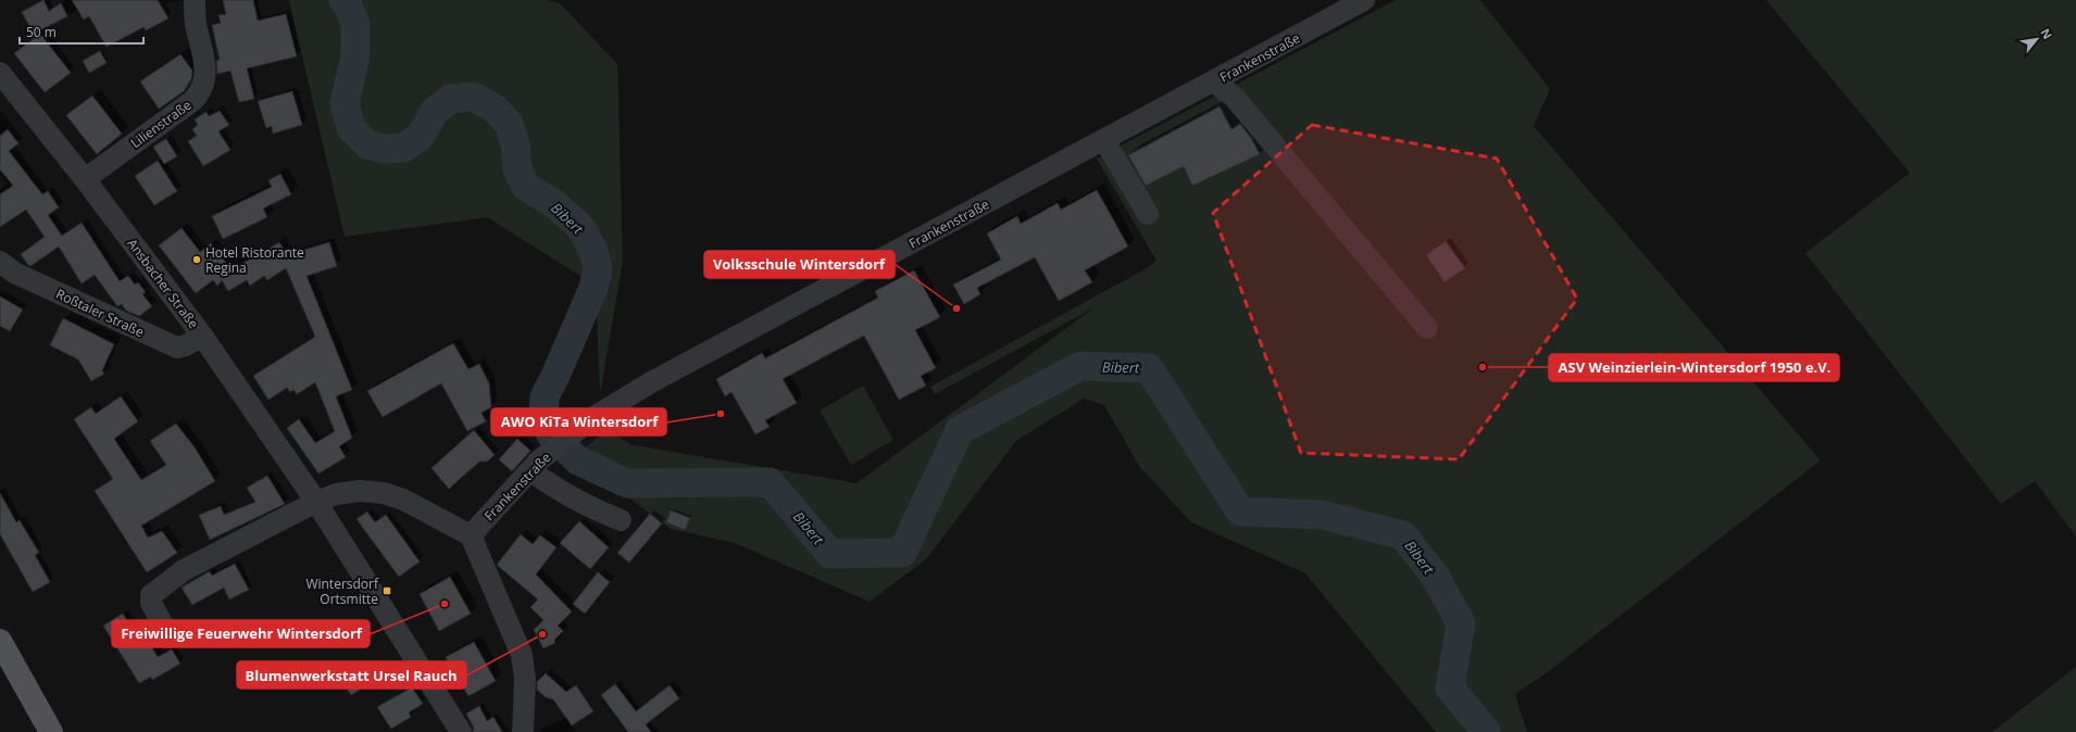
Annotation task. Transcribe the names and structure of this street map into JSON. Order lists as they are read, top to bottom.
{
  "streets": {
    "street": [
      "Frankenstraße",
      "Lilienstraße",
      "Ansbacher Straße",
      "Roßtaler Straße"
    ]
  },
  "crossings": [
    ["Lilienstraße", "Ansbacher Straße"],
    ["Ansbacher Straße", "Roßtaler Straße"]
  ],
  "water": ["Bibert"],
  "places": {
    "other": [
      "Hotel Ristorante Regina",
      "Volksschule Wintersdorf",
      "ASV Weinzierlein-Wintersdorf 1950 e.V.",
      "AWO KiTa Wintersdorf",
      "Freiwillige Feuerwehr Wintersdorf",
      "Blumenwerkstatt Ursel Rauch"
    ],
    "transit": ["Wintersdorf Ortsmitte"]
  },
  "scale_bar": "50 m",
  "north": "top right"
}
